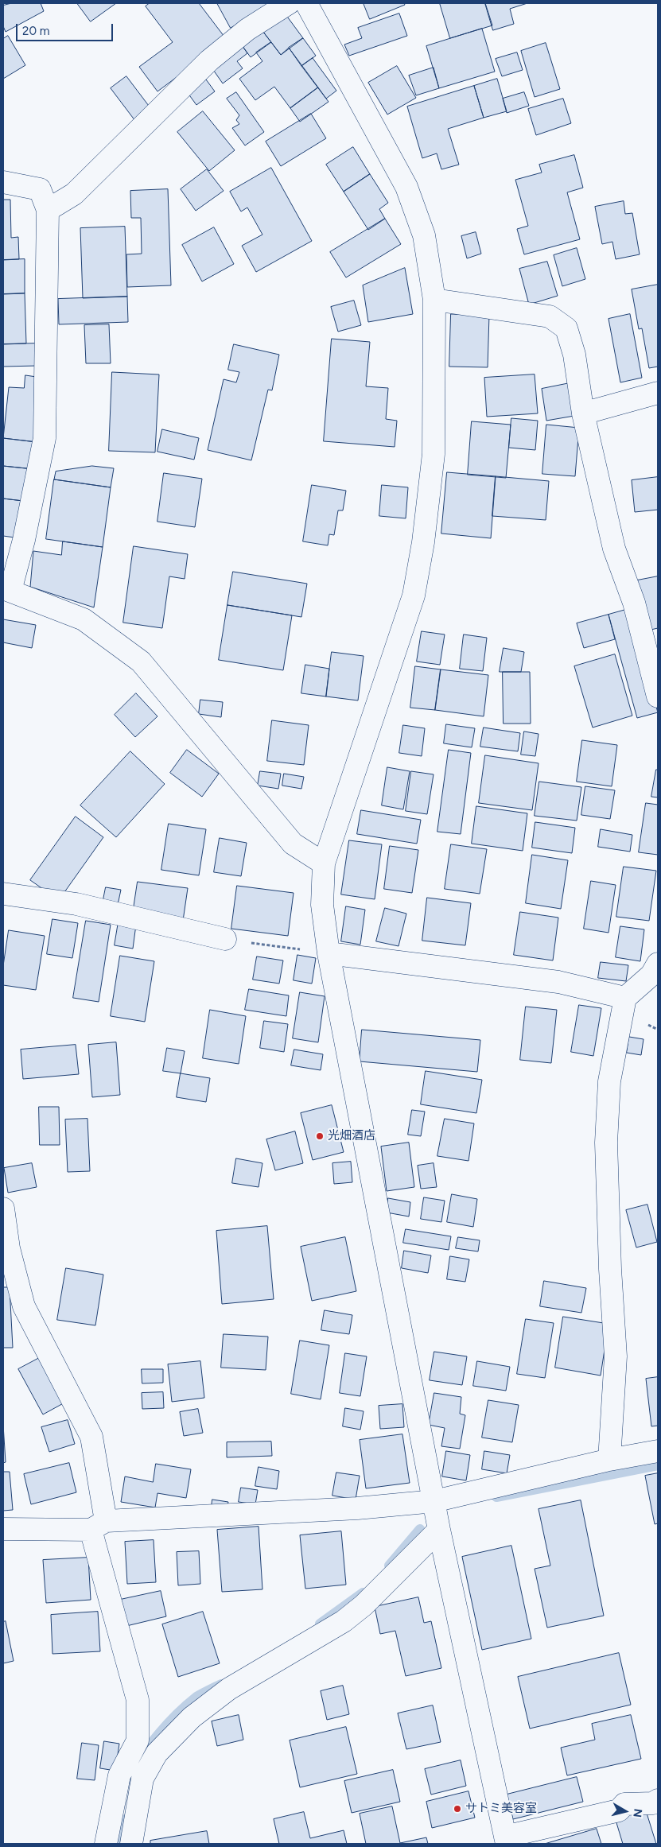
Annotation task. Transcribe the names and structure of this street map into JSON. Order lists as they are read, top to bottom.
{
  "places": ["光畑酒店", "サトミ美容室"],
  "scale_bar": "20 m",
  "north": "right"
}
